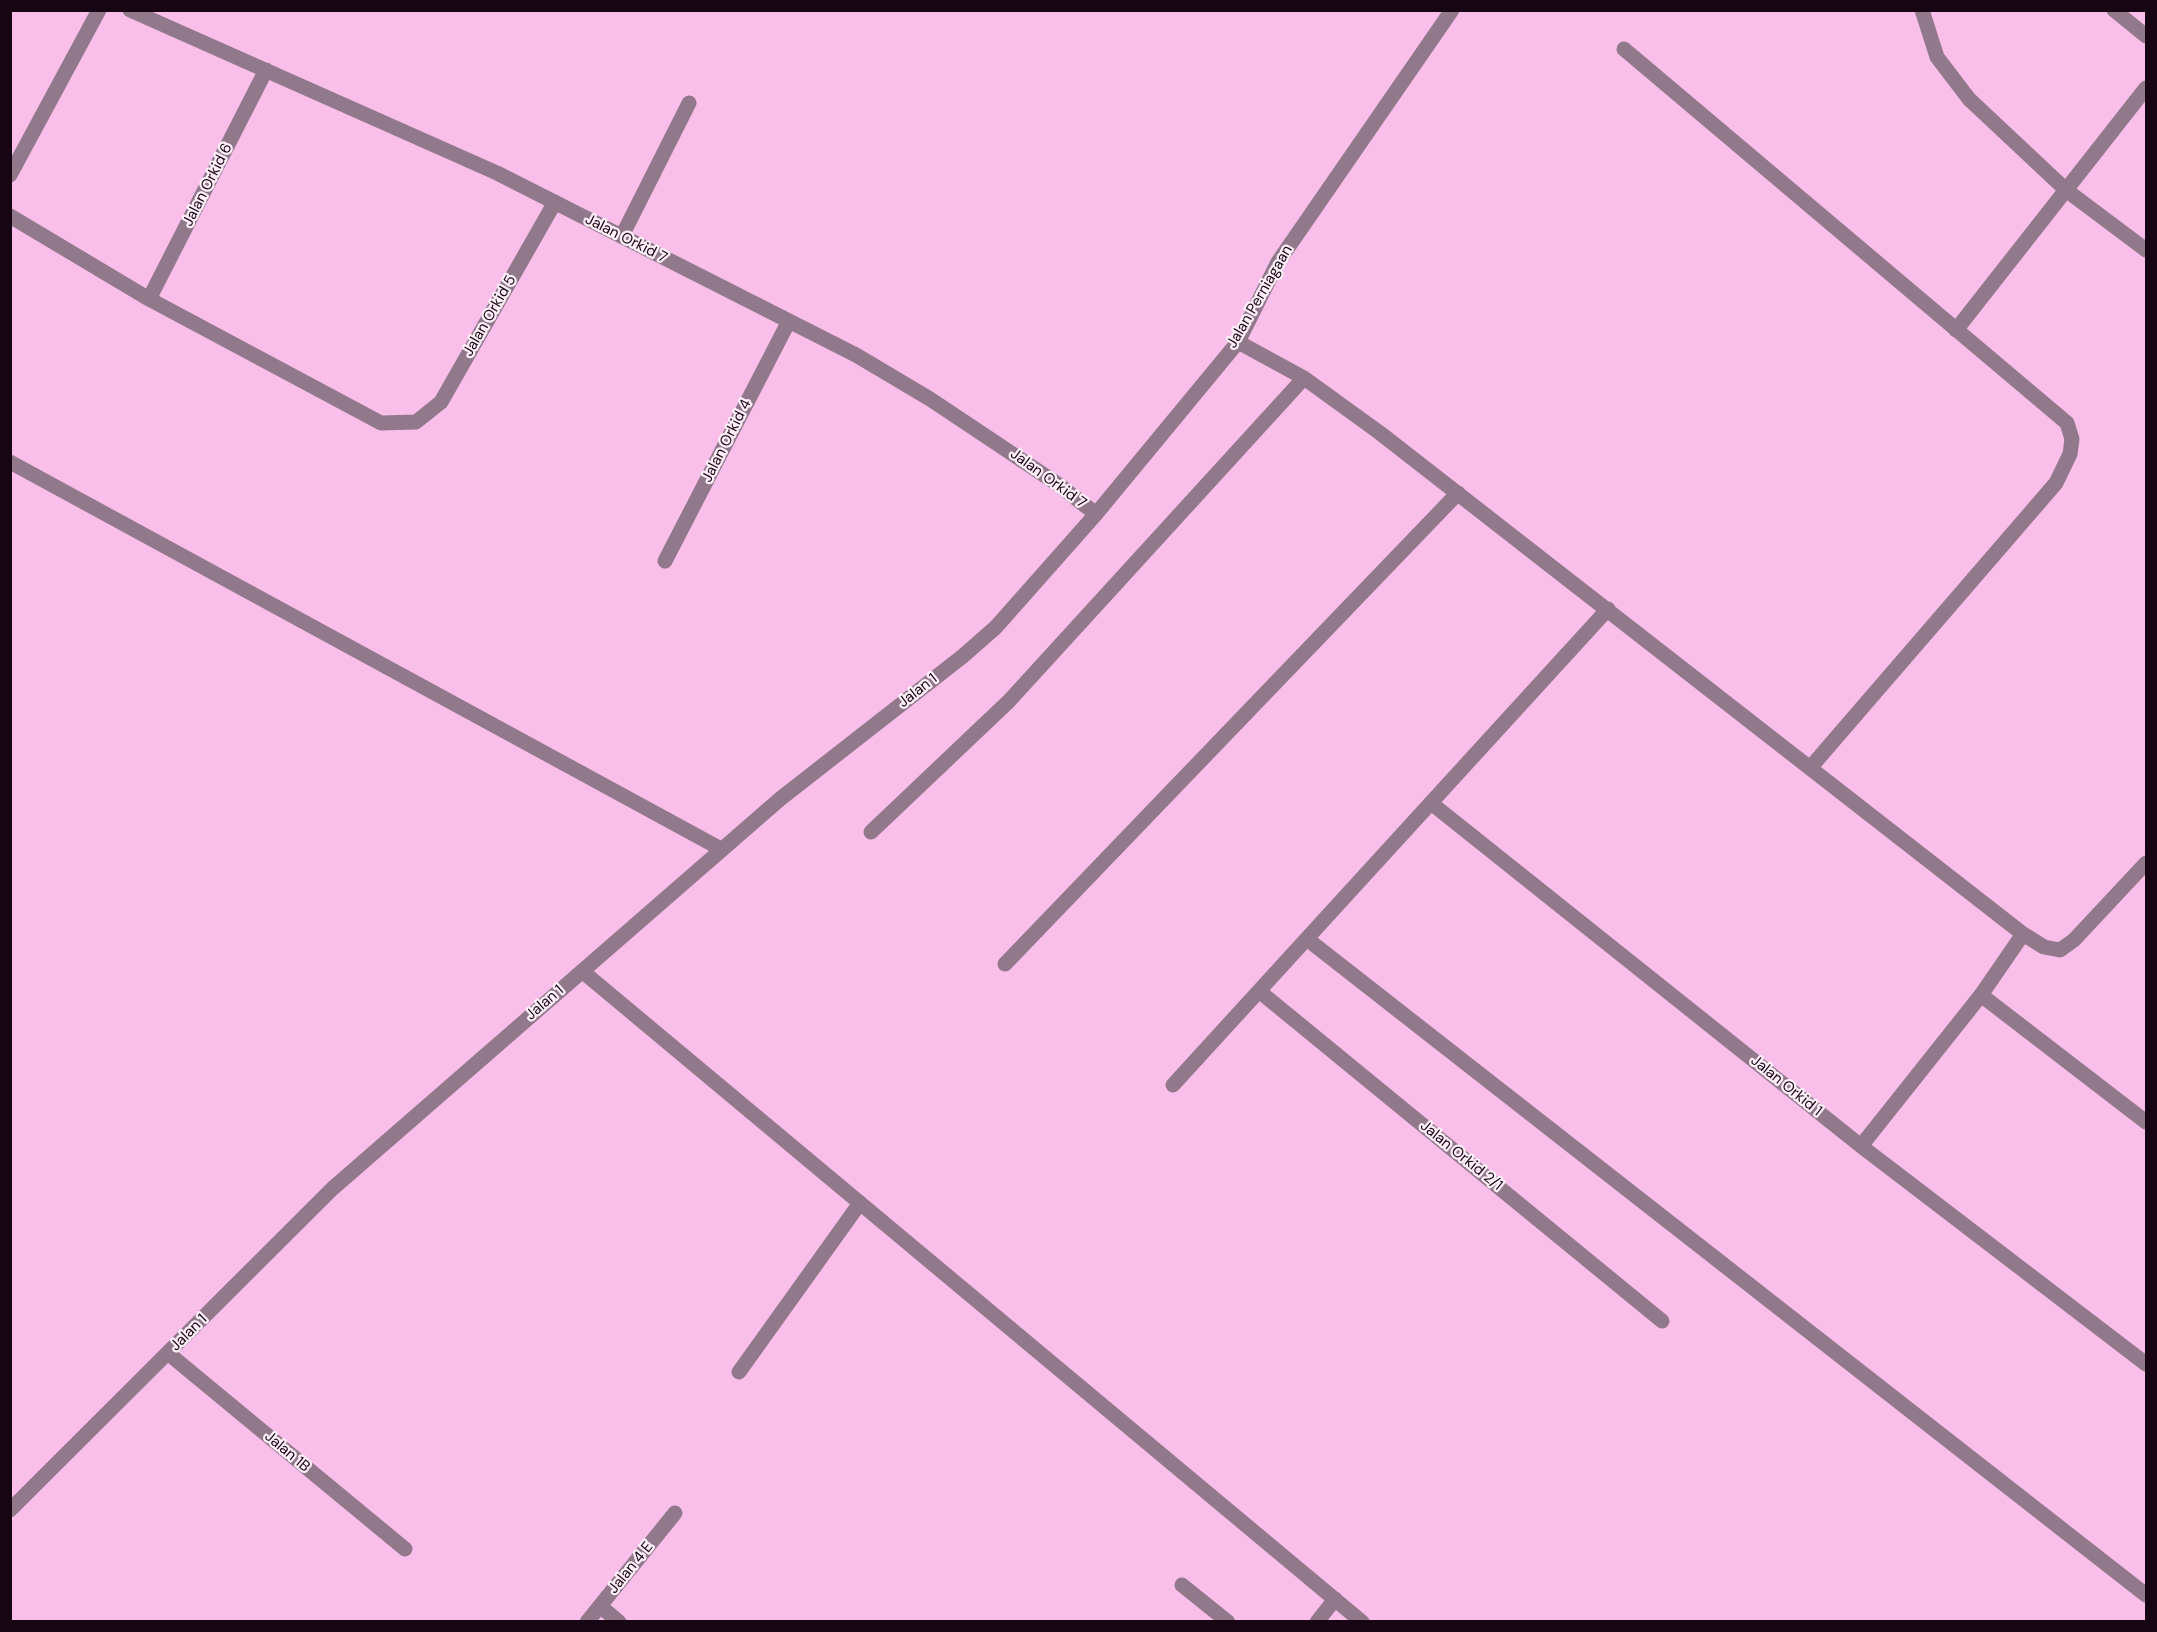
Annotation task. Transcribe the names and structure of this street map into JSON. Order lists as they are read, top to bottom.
{
  "streets": {
    "street": [
      "Jalan Orkid 6",
      "Jalan Orkid 7",
      "Jalan Perniagaan",
      "Jalan Orkid 5",
      "Jalan Orkid 4",
      "Jalan 1",
      "Jalan Orkid 1",
      "Jalan Orkid 2/1",
      "Jalan 1B",
      "Jalan 4 E"
    ]
  },
  "crossings": [
    ["Jalan Orkid 6", "Jalan Orkid 7"],
    ["Jalan Orkid 6", "Jalan Orkid 5"],
    ["Jalan Orkid 7", "Jalan Perniagaan"],
    ["Jalan Orkid 7", "Jalan Orkid 5"],
    ["Jalan Orkid 7", "Jalan Orkid 4"],
    ["Jalan Orkid 7", "Jalan 1"],
    ["Jalan Perniagaan", "Jalan 1"],
    ["Jalan 1", "Jalan 1B"]
  ]
}
